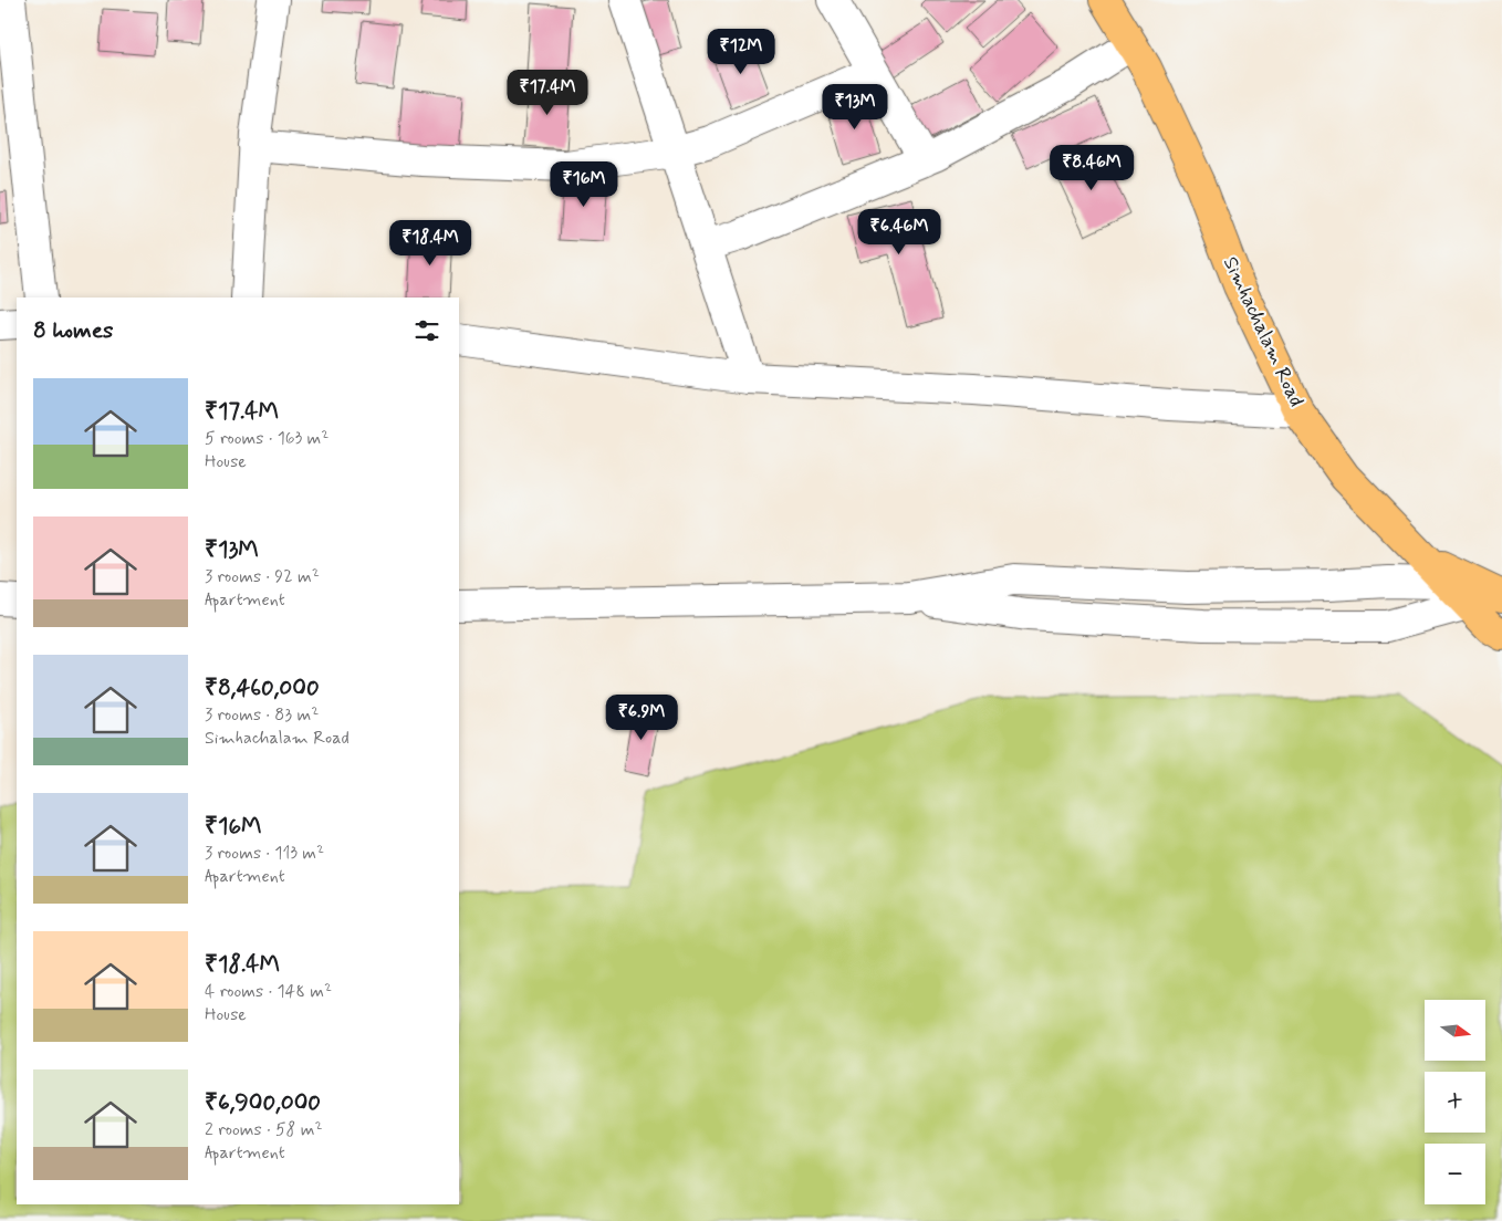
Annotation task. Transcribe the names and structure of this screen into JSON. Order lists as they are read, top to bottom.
{
  "streets": {
    "main road": ["Simhachalam Road"]
  },
  "north": "right",
  "page": {
    "price": [
      "₹12M",
      "₹17.4M",
      "₹13M",
      "₹8.46M",
      "₹16M",
      "₹6.46M",
      "₹18.4M",
      "₹6.9M"
    ],
    "heading": "8 homes",
    "list": [
      {
        "name": "₹17.4M",
        "note": "5 rooms · 163 m² · House"
      },
      {
        "name": "₹13M",
        "note": "3 rooms · 92 m² · Apartment"
      },
      {
        "name": "₹8,460,000",
        "note": "3 rooms · 83 m² · Simhachalam Road"
      },
      {
        "name": "₹16M",
        "note": "3 rooms · 113 m² · Apartment"
      },
      {
        "name": "₹18.4M",
        "note": "4 rooms · 148 m² · House"
      },
      {
        "name": "₹6,900,000",
        "note": "2 rooms · 58 m² · Apartment"
      }
    ],
    "map_buttons": ["+", "−"]
  }
}
